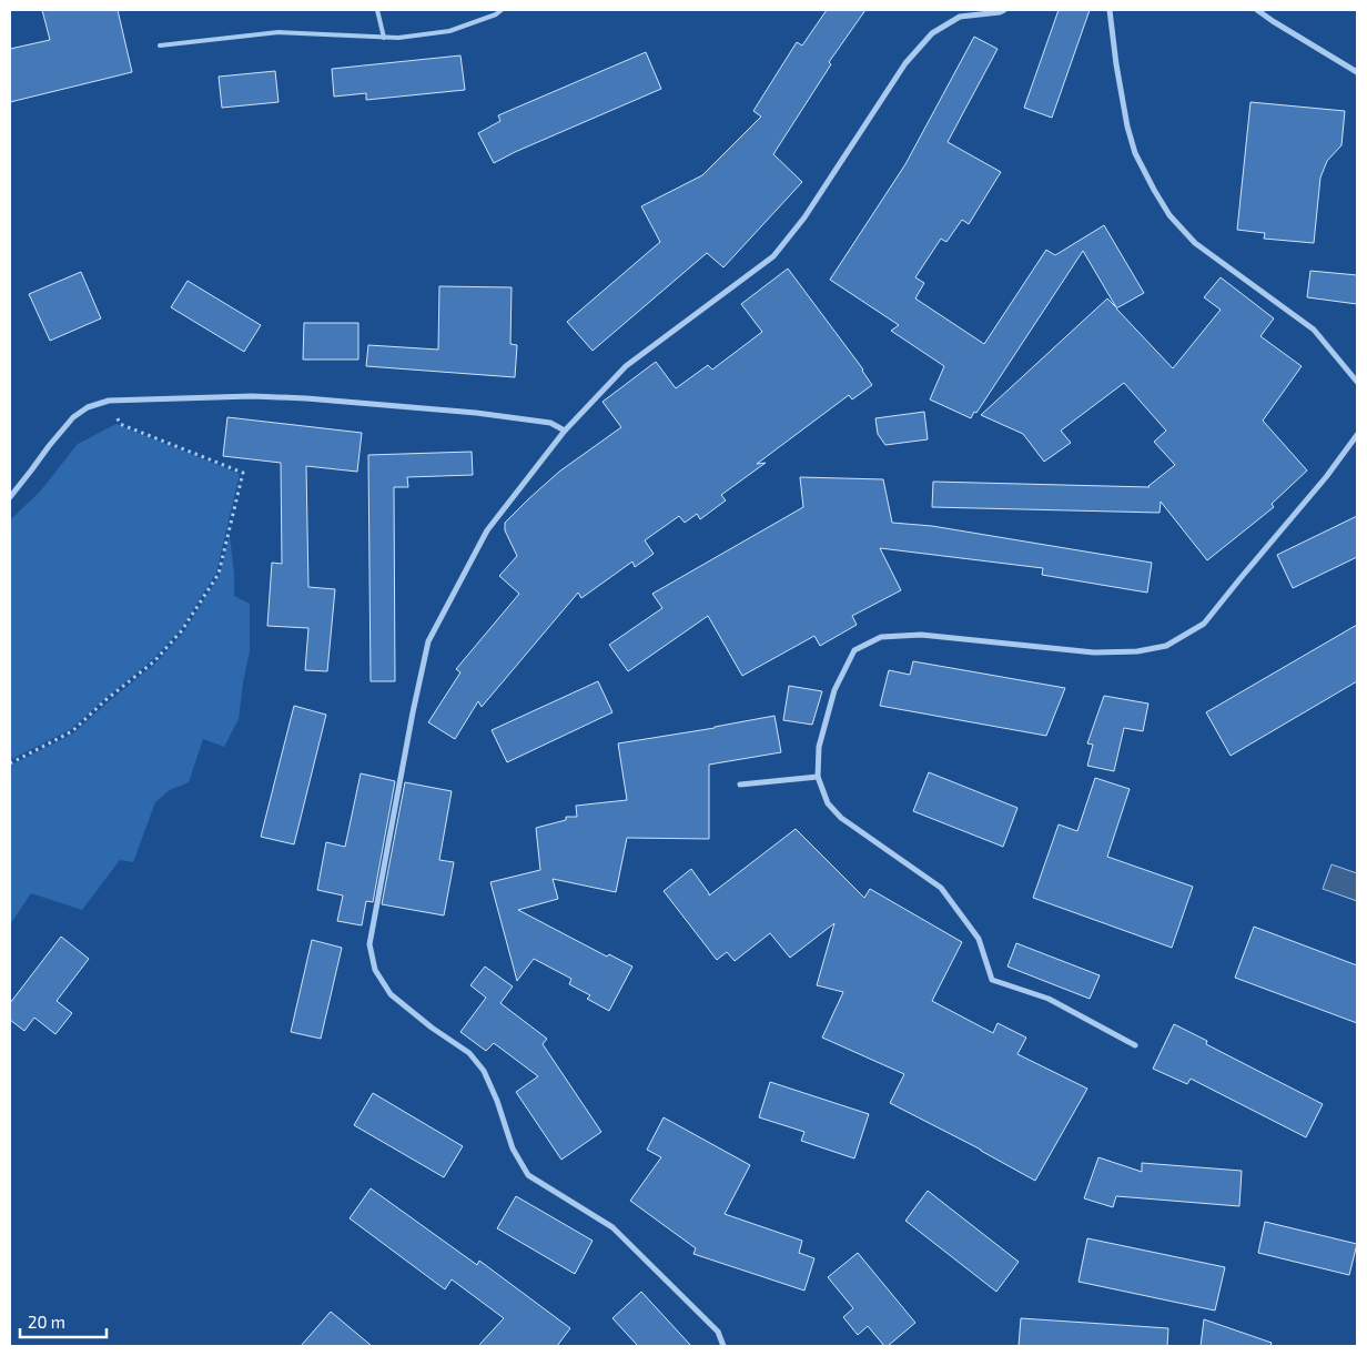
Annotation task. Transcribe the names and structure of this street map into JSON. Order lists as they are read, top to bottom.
{
  "scale_bar": "20 m"
}
